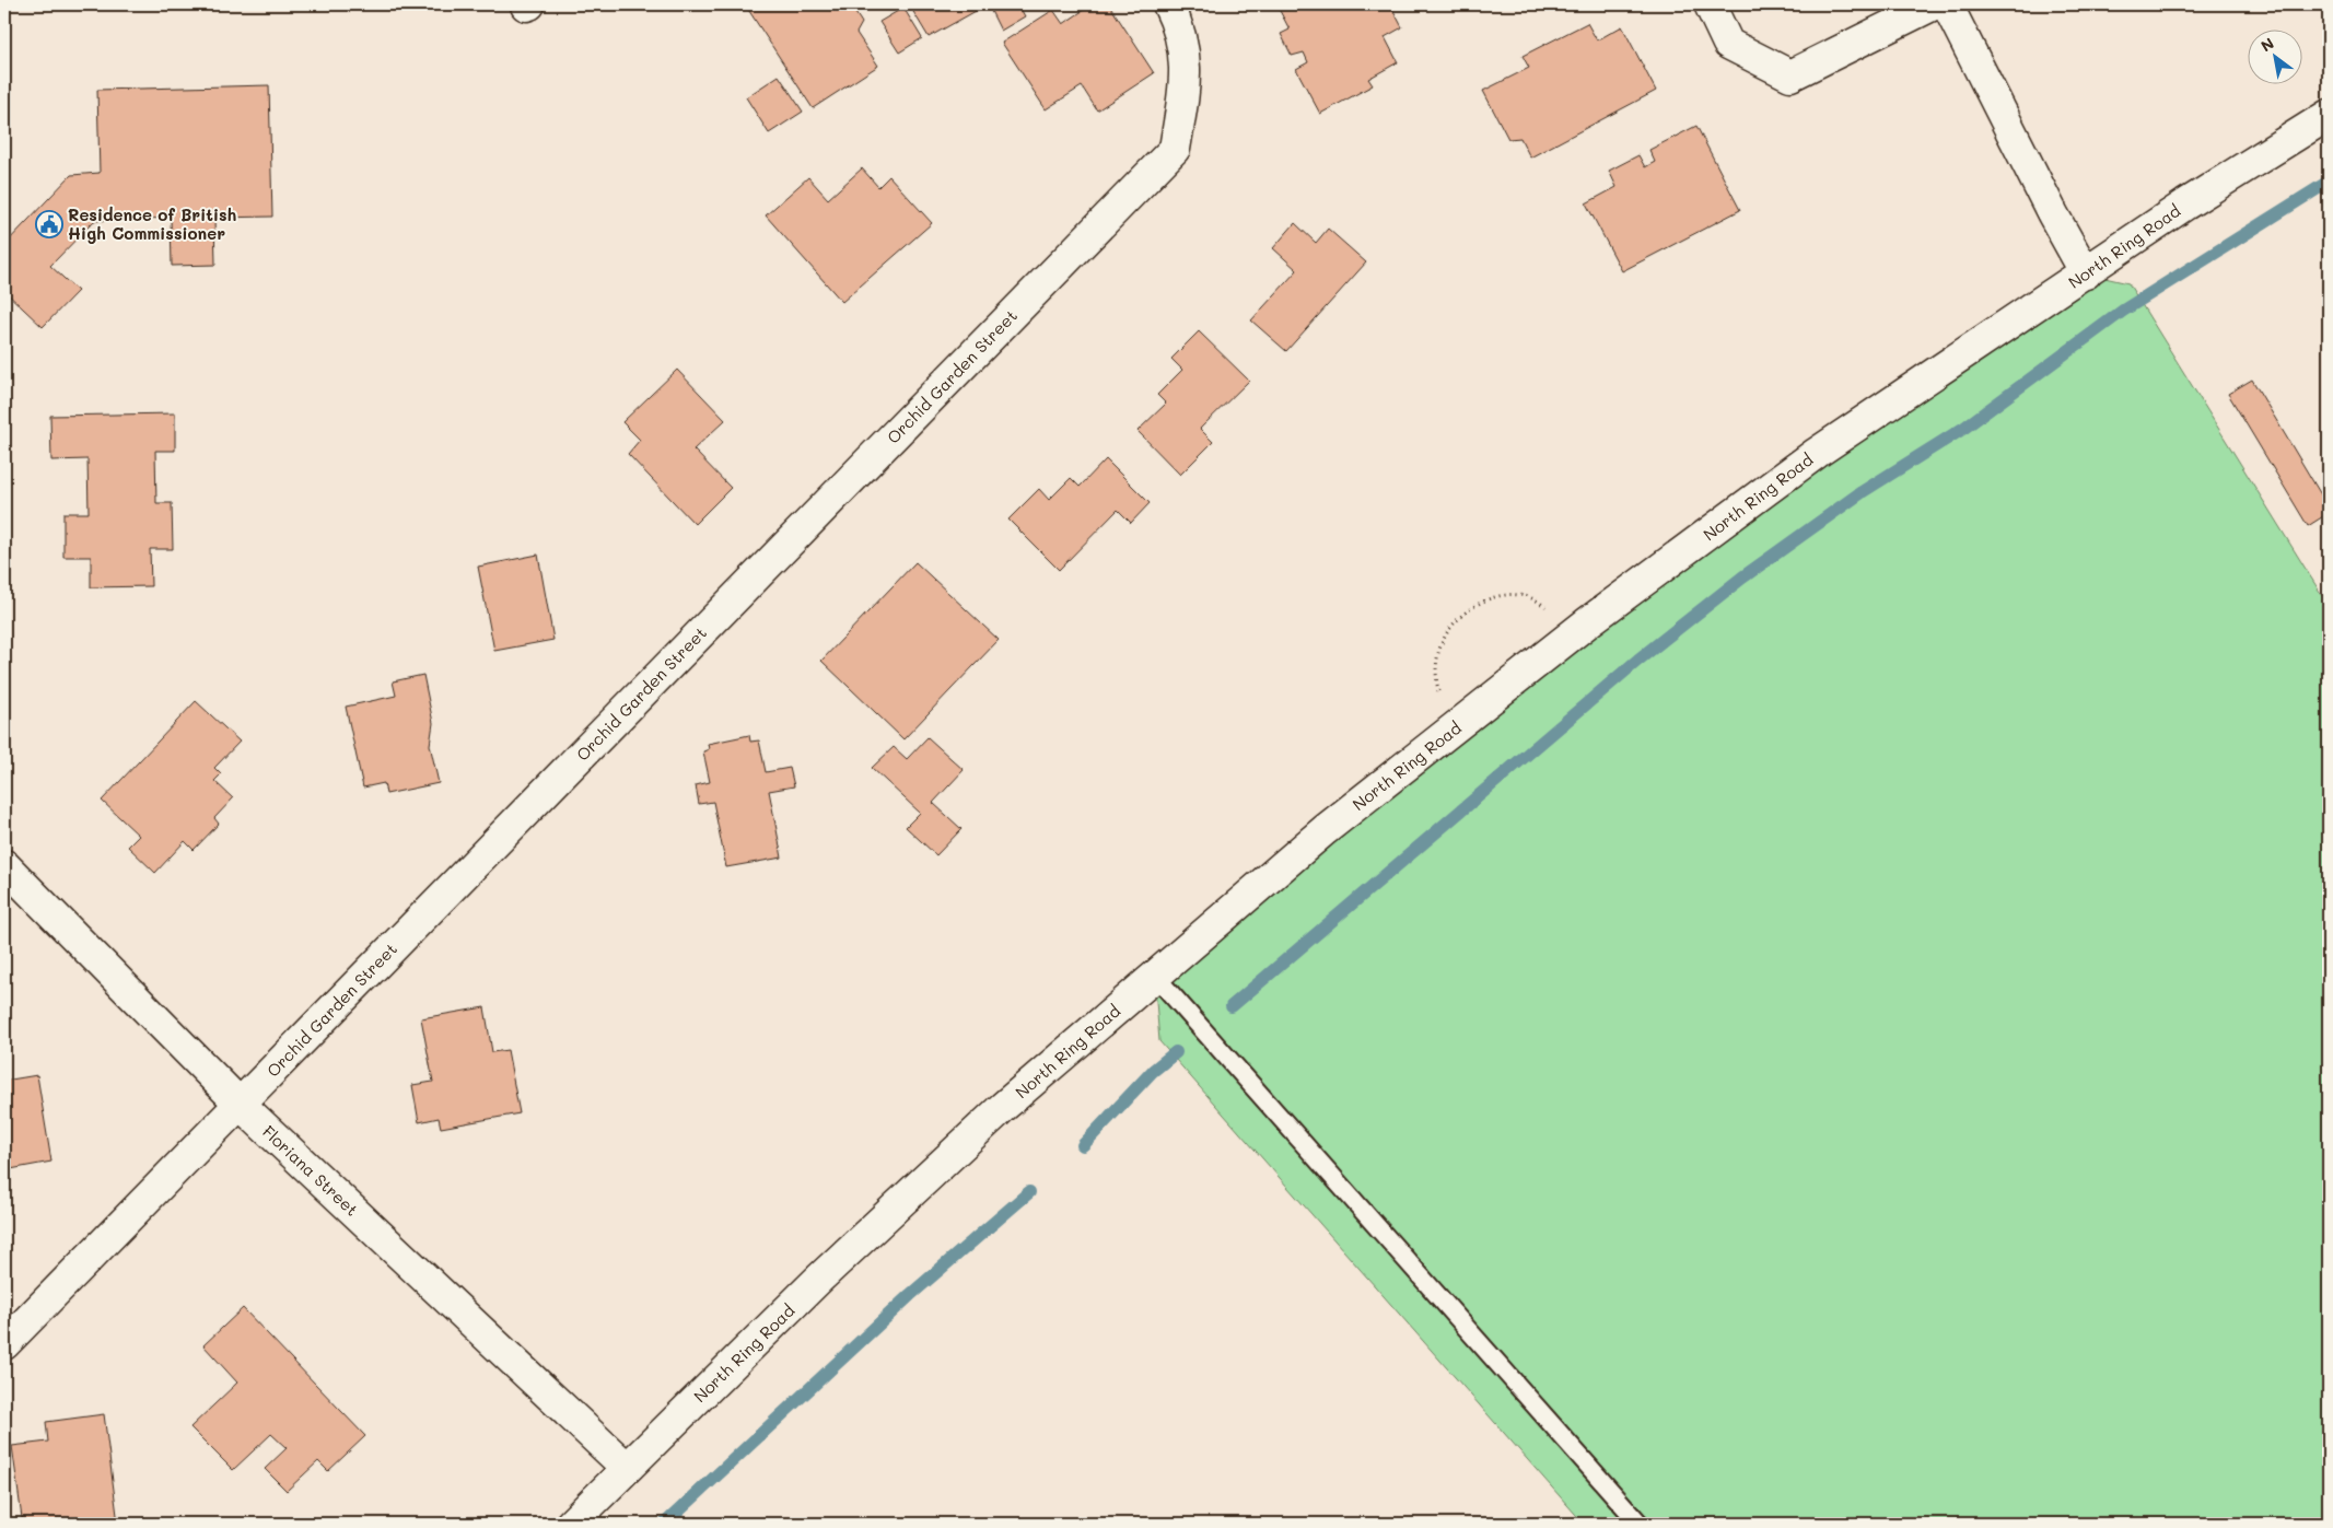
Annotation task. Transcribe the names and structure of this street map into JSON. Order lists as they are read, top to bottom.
{
  "streets": {
    "street": ["North Ring Road", "Orchid Garden Street", "Floriana Street"]
  },
  "crossings": [
    ["North Ring Road", "Floriana Street"],
    ["Orchid Garden Street", "Floriana Street"]
  ],
  "places": {
    "public building": ["Residence of British High Commissioner"]
  },
  "north": "top left"
}
